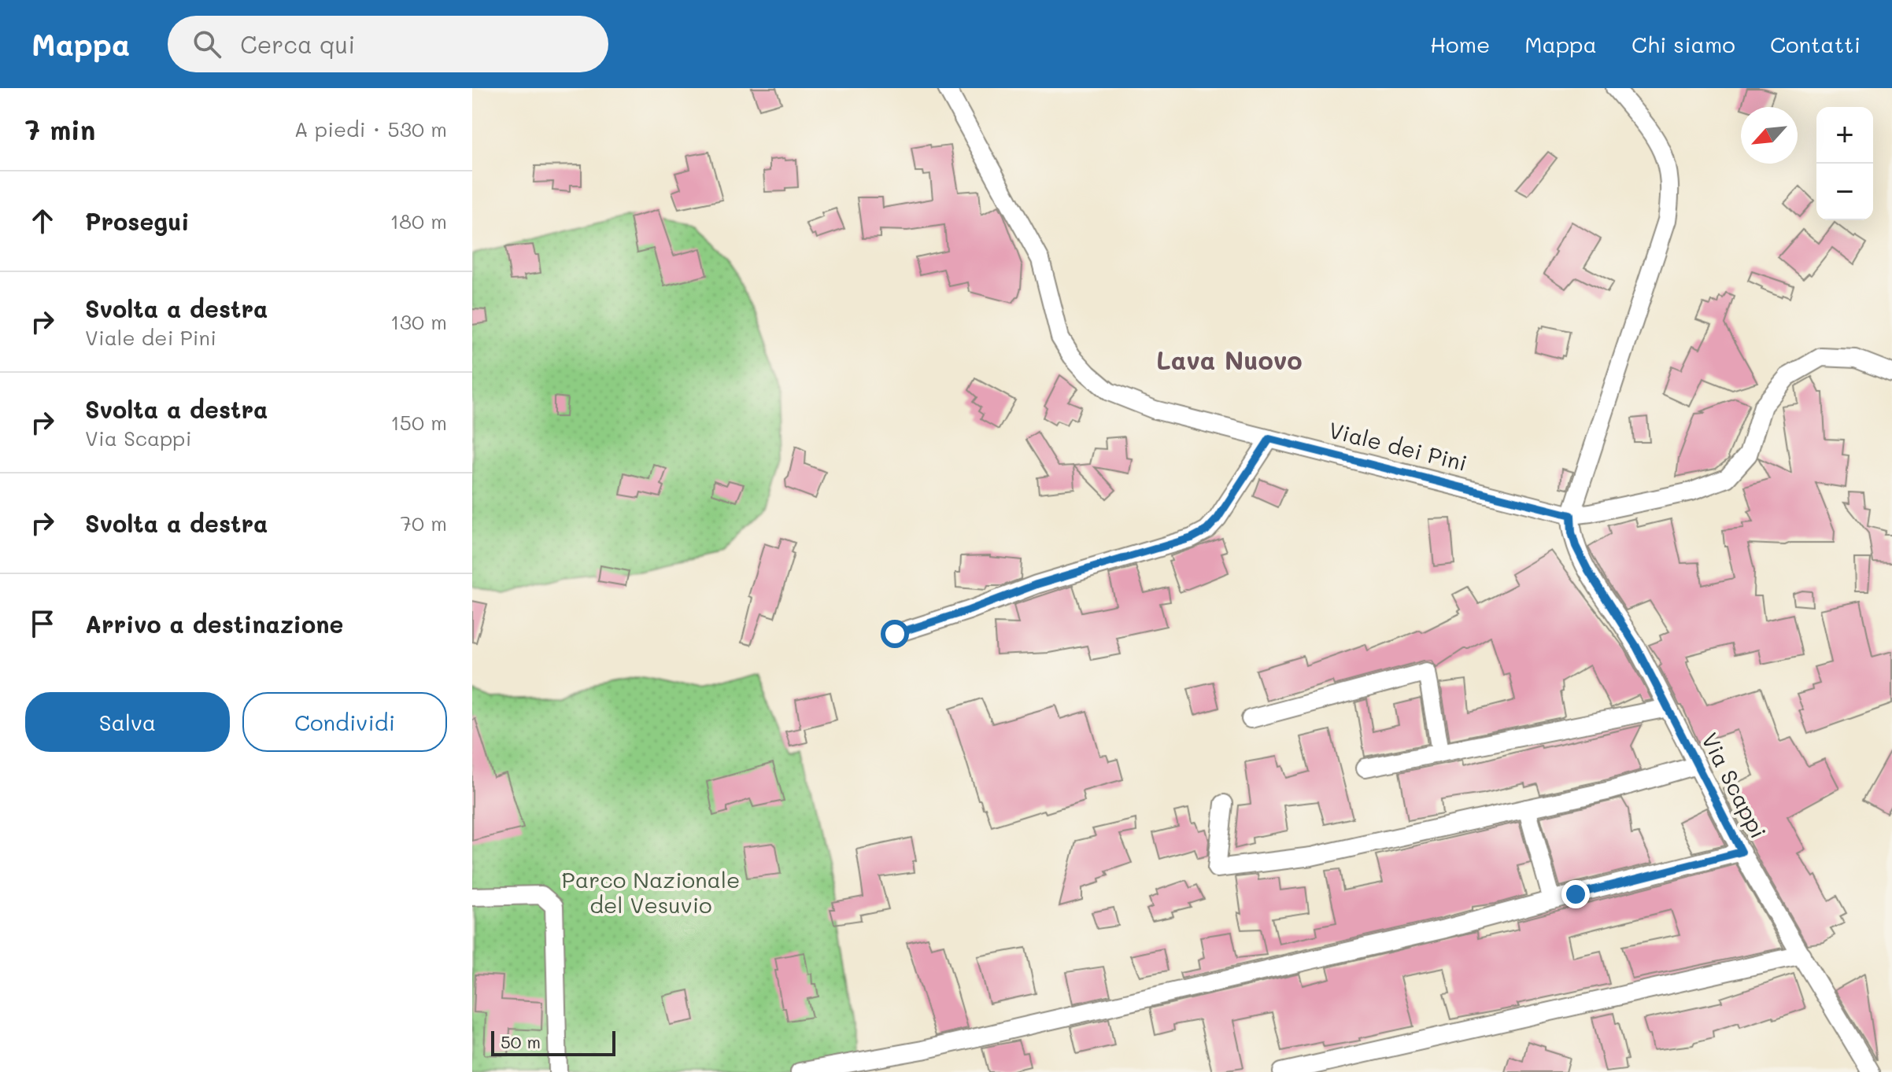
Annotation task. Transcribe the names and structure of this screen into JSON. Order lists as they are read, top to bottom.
{
  "streets": {
    "street": ["Viale dei Pini", "Via Scappi"]
  },
  "crossings": [
    ["Viale dei Pini", "Via Scappi"]
  ],
  "districts": ["Lava Nuovo"],
  "parks": ["Parco Nazionale del Vesuvio"],
  "scale_bar": "50 m",
  "north": "bottom left",
  "page": {
    "header": "Mappa",
    "search": "Cerca qui",
    "nav": [
      "Home",
      "Mappa",
      "Chi siamo",
      "Contatti"
    ],
    "heading": ["7 min", "A piedi · 530 m"],
    "map_buttons": ["+", "−"],
    "list": [
      ["Prosegui", "180 m"],
      ["Svolta a destra", "Viale dei Pini", "130 m"],
      ["Svolta a destra", "Via Scappi", "150 m"],
      ["Svolta a destra", "70 m"],
      "Arrivo a destinazione"
    ],
    "buttons": ["Salva", "Condividi"],
    "scale": "50 m"
  }
}
